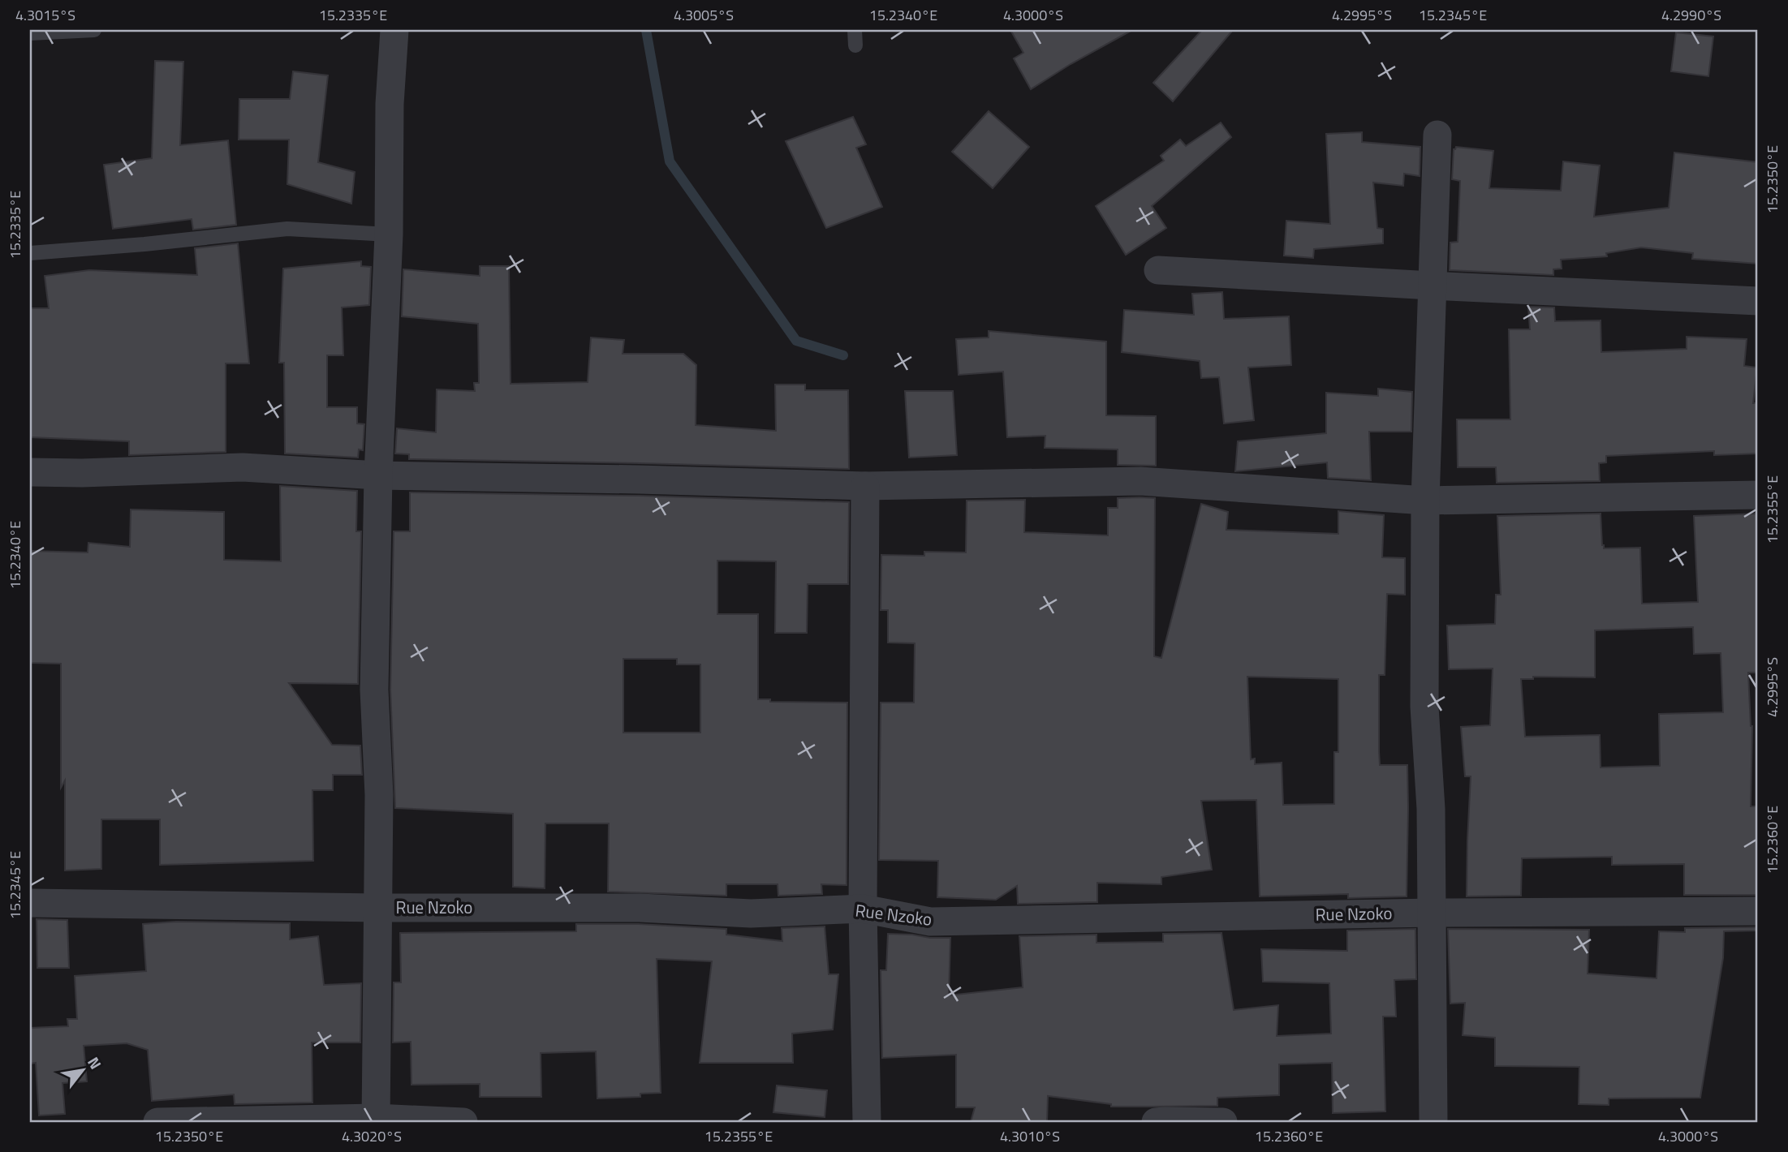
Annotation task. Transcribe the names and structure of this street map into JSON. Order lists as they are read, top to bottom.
{
  "streets": {
    "street": ["Rue Nzoko"]
  },
  "north": "top right",
  "coordinates": [
    "4.3015°S",
    "15.2335°E",
    "4.3005°S",
    "15.2340°E",
    "4.3000°S",
    "4.2995°S",
    "15.2345°E",
    "4.2990°S",
    "15.2350°E",
    "15.2355°E",
    "15.2360°E",
    "4.3020°S",
    "4.3010°S"
  ]
}
